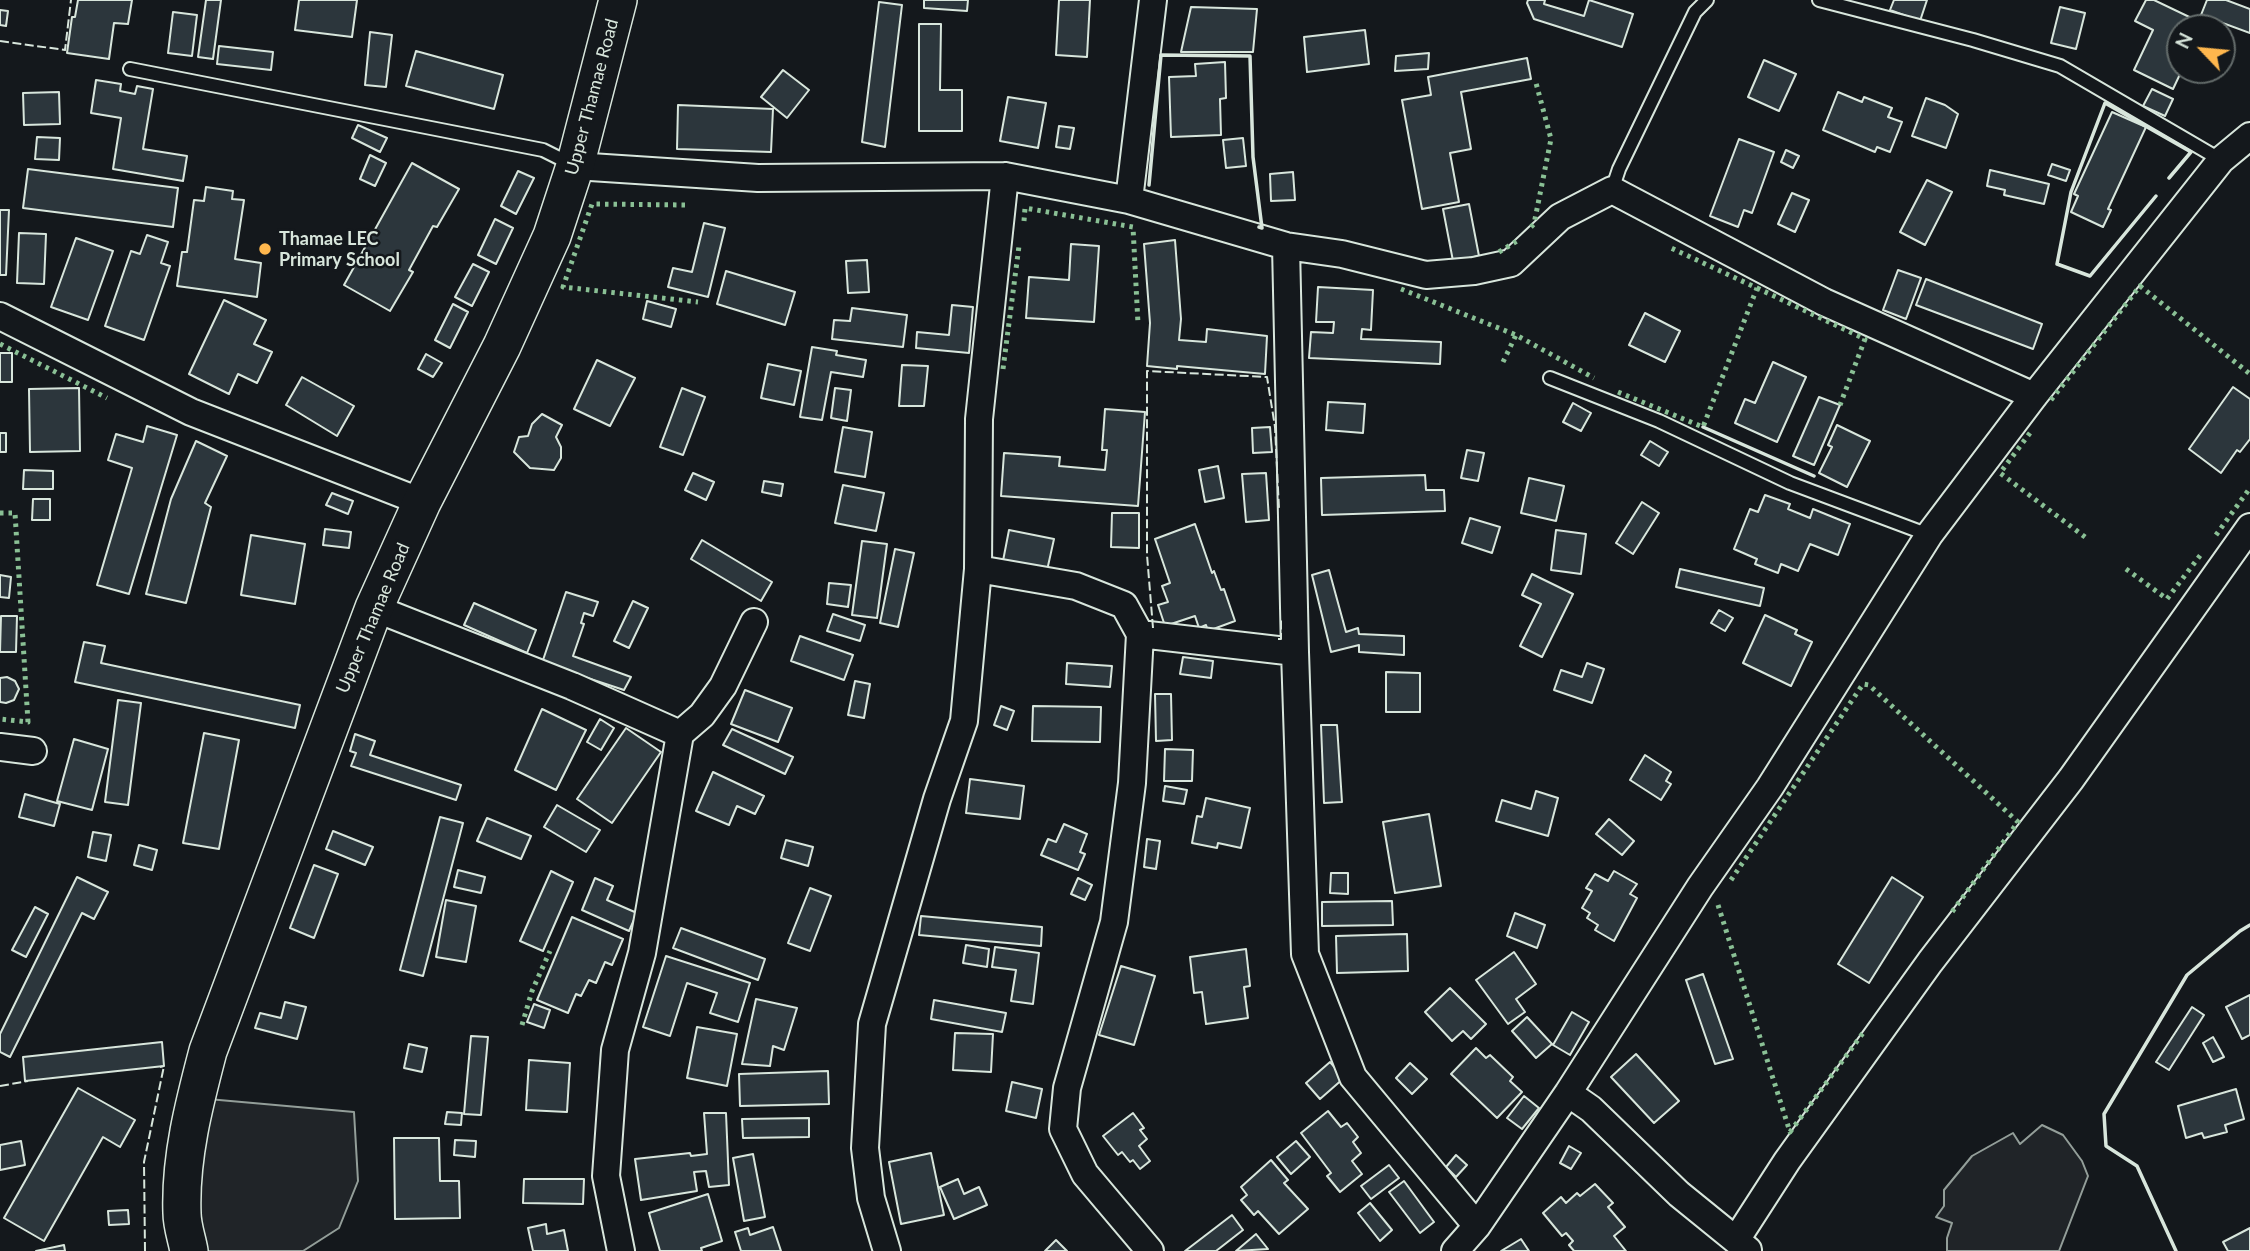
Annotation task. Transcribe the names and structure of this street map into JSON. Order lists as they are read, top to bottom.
{
  "streets": {
    "street": ["Upper Thamae Road"]
  },
  "places": ["Thamae LEC Primary School"],
  "north": "top left"
}
